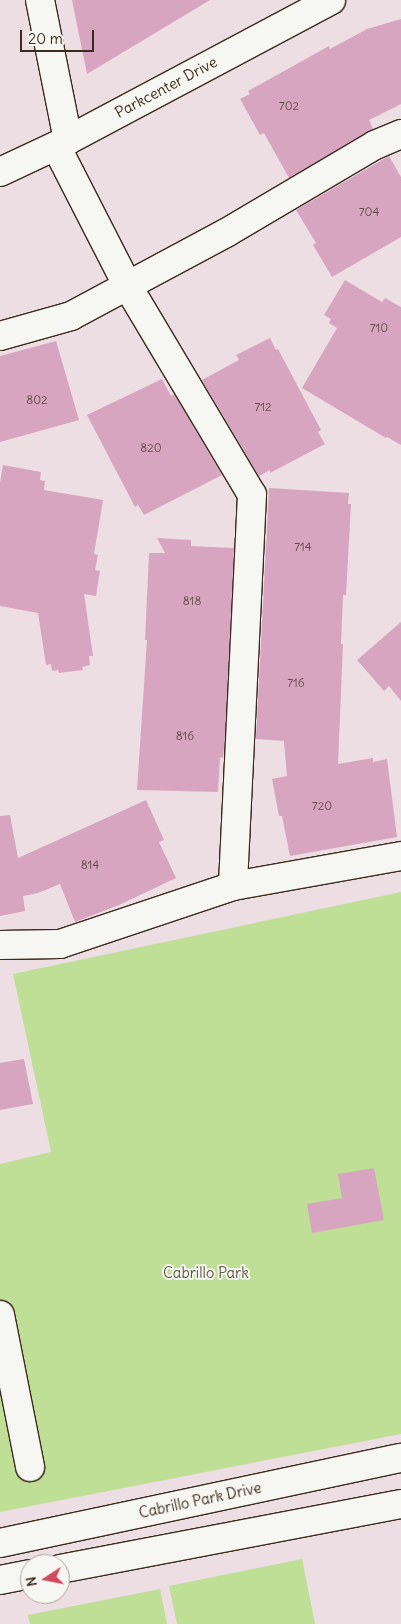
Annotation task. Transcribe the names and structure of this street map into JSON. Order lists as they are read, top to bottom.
{
  "streets": {
    "street": ["Parkcenter Drive", "Cabrillo Park Drive"]
  },
  "parks": ["Cabrillo Park"],
  "house_numbers": [
    "702",
    "704",
    "710",
    "802",
    "712",
    "820",
    "714",
    "818",
    "716",
    "816",
    "720",
    "814"
  ],
  "scale_bar": "20 m",
  "north": "left"
}
